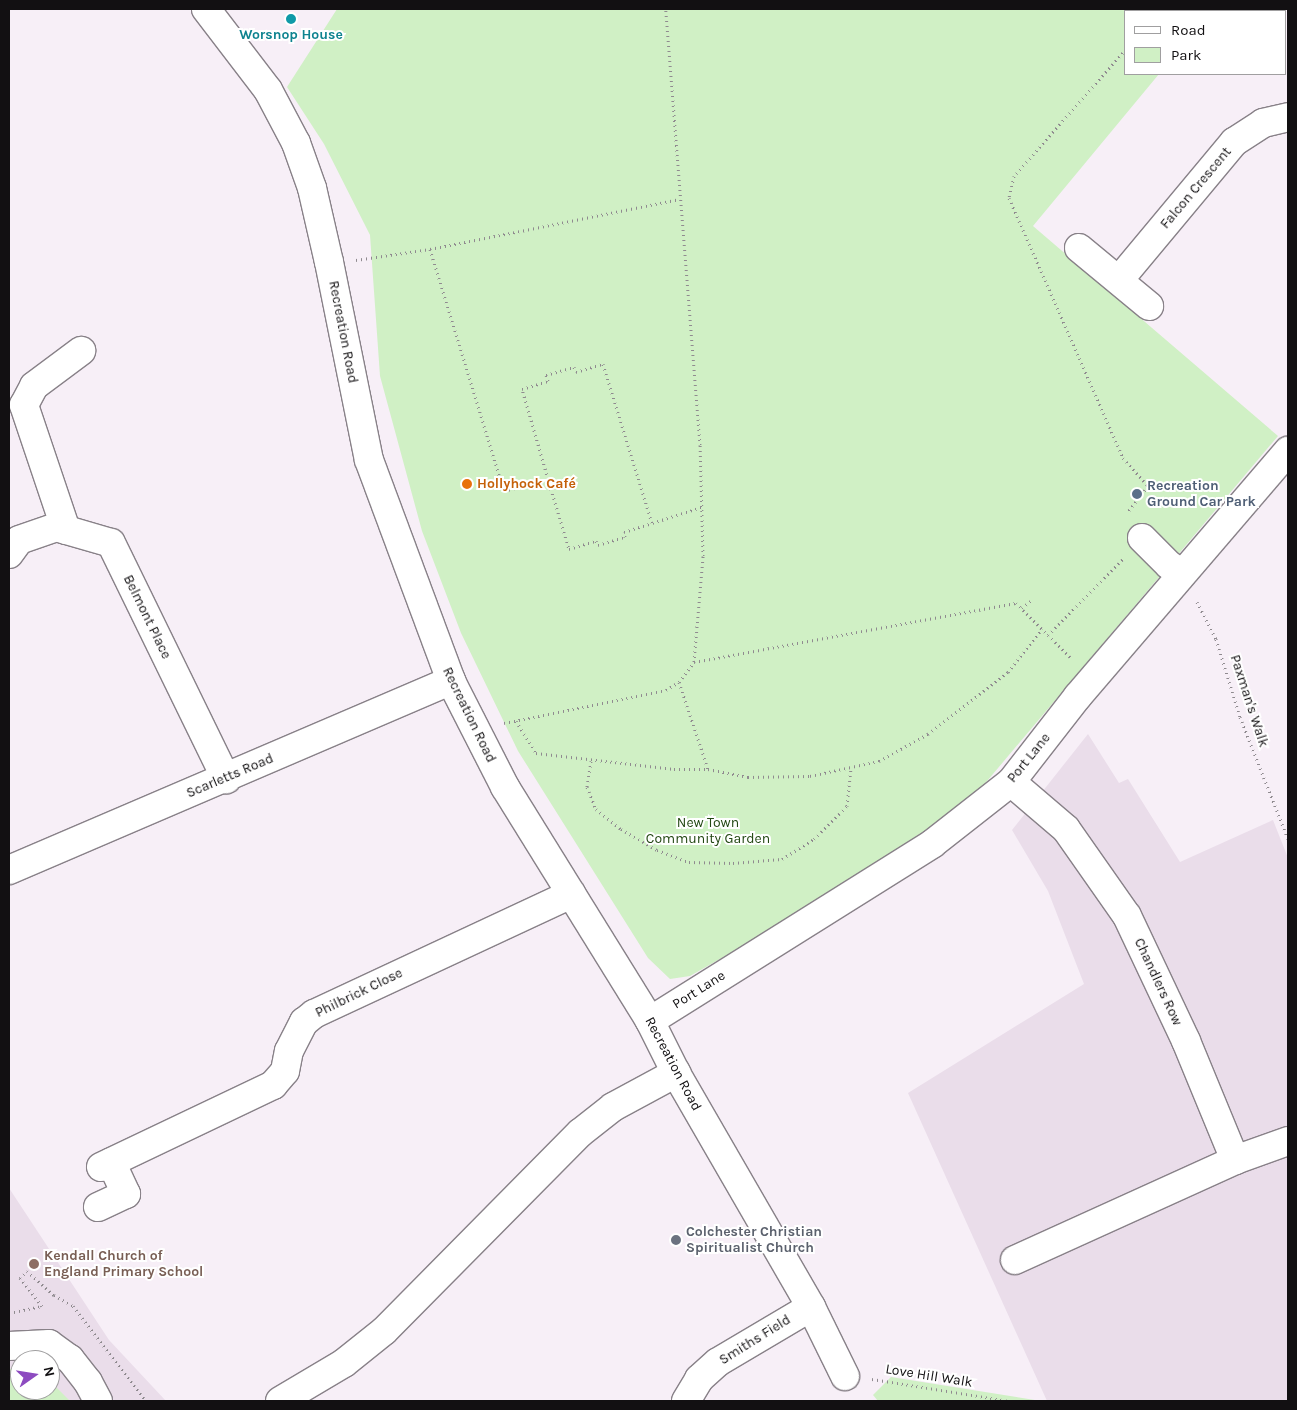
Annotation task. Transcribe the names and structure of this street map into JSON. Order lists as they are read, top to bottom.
{
  "streets": {
    "street": [
      "Falcon Crescent",
      "Recreation Road",
      "Belmont Place",
      "Port Lane",
      "Scarletts Road",
      "Chandlers Row",
      "Philbrick Close",
      "Smiths Field"
    ],
    "path": ["Paxman's Walk", "Love Hill Walk"]
  },
  "crossings": [
    ["Recreation Road", "Port Lane"],
    ["Recreation Road", "Scarletts Road"],
    ["Recreation Road", "Philbrick Close"],
    ["Recreation Road", "Smiths Field"],
    ["Recreation Road", "Love Hill Walk"],
    ["Belmont Place", "Scarletts Road"],
    ["Paxman's Walk", "Port Lane"],
    ["Port Lane", "Chandlers Row"]
  ],
  "parks": ["New Town Community Garden"],
  "places": [
    "Worsnop House",
    "Hollyhock Café",
    "Recreation Ground Car Park",
    "Colchester Christian Spiritualist Church",
    "Kendall Church of England Primary School"
  ],
  "legend": ["Road", "Park"],
  "north": "right"
}
